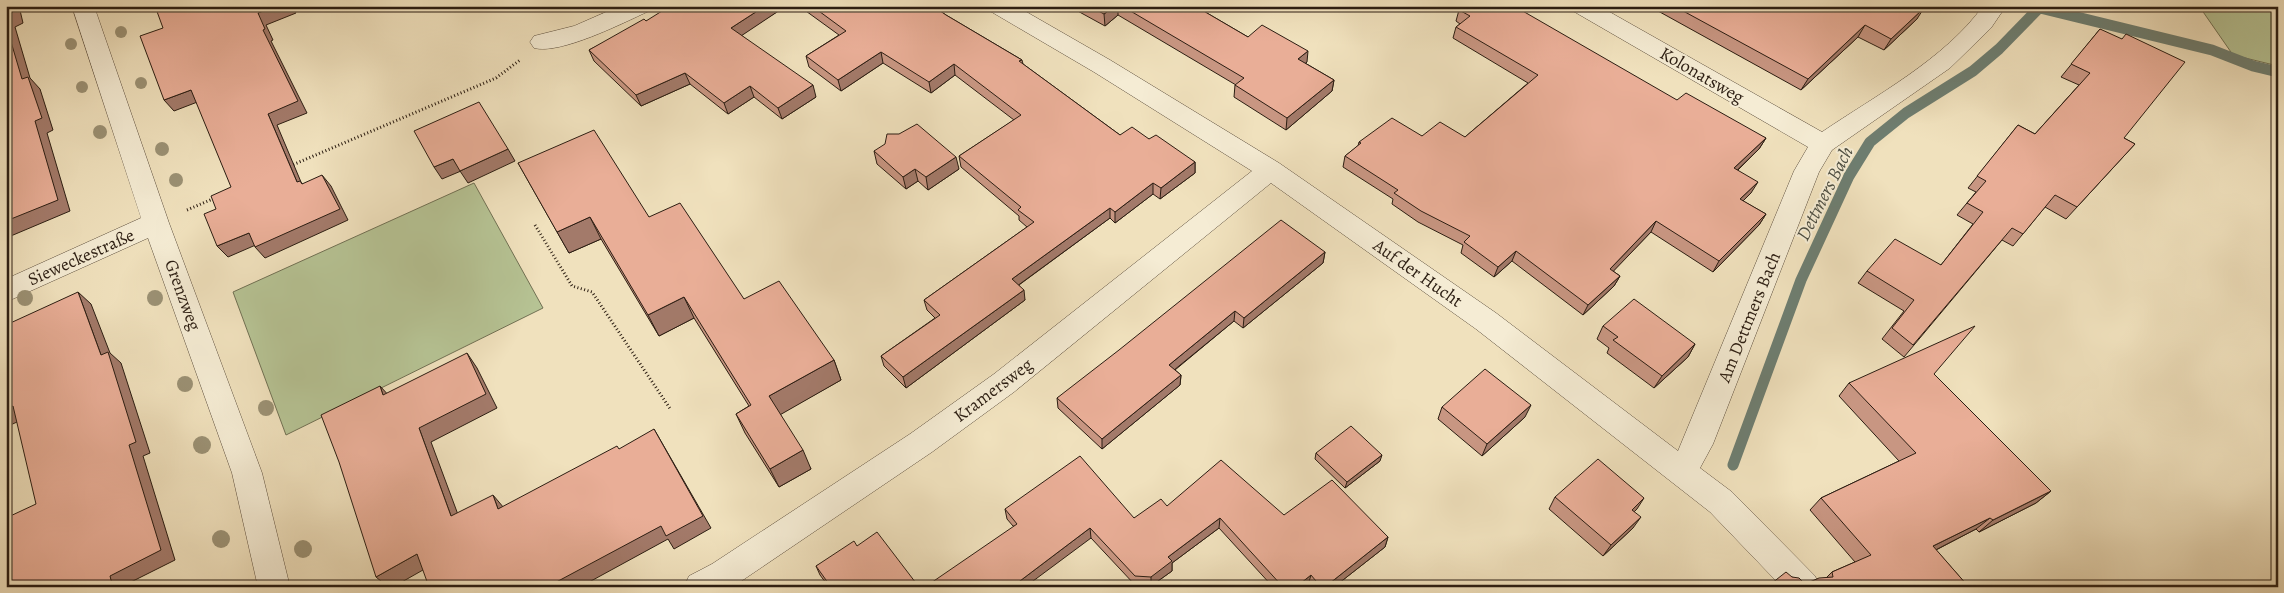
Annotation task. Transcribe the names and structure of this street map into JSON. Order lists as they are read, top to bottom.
{
  "streets": {
    "street": [
      "Kolonatsweg",
      "Sieweckestraße",
      "Auf der Hucht",
      "Grenzweg",
      "Am Dettmers Bach",
      "Kramersweg"
    ]
  },
  "crossings": [
    ["Kolonatsweg", "Am Dettmers Bach"],
    ["Sieweckestraße", "Grenzweg"],
    ["Auf der Hucht", "Am Dettmers Bach"],
    ["Auf der Hucht", "Kramersweg"]
  ],
  "water": ["Dettmers Bach"]
}
